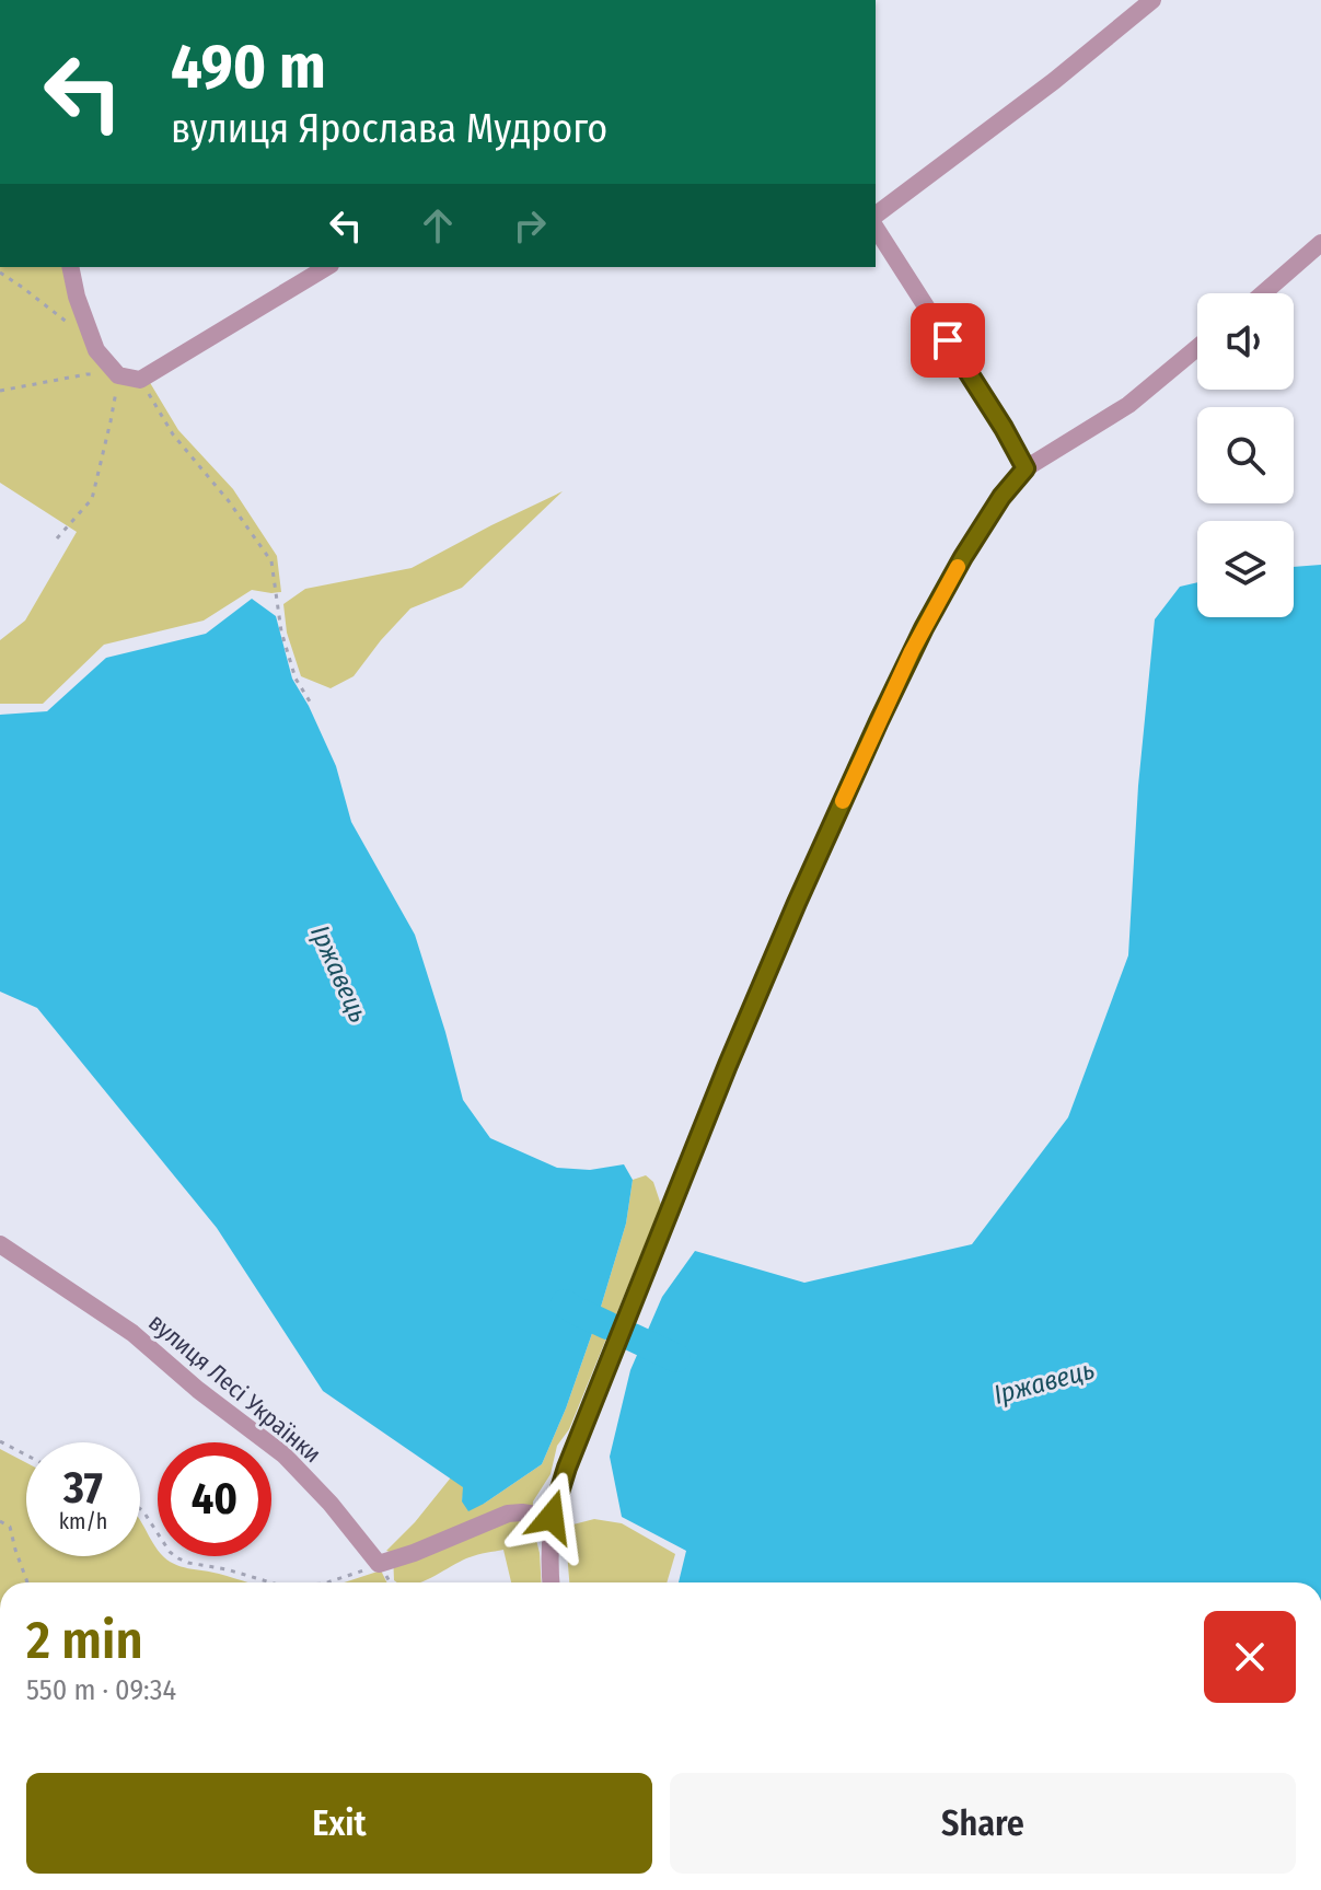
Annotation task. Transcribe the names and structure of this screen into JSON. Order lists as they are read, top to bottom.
{
  "streets": {
    "street": ["вулиця Лесі Українки"]
  },
  "water": ["Іржавець"],
  "page": {
    "turn": ["490 m", "вулиця Ярослава Мудрого"],
    "speed": "37 km/h",
    "limit": "40",
    "heading": ["2 min", "550 m · 09:34"],
    "buttons": ["Exit", "Share"]
  }
}
